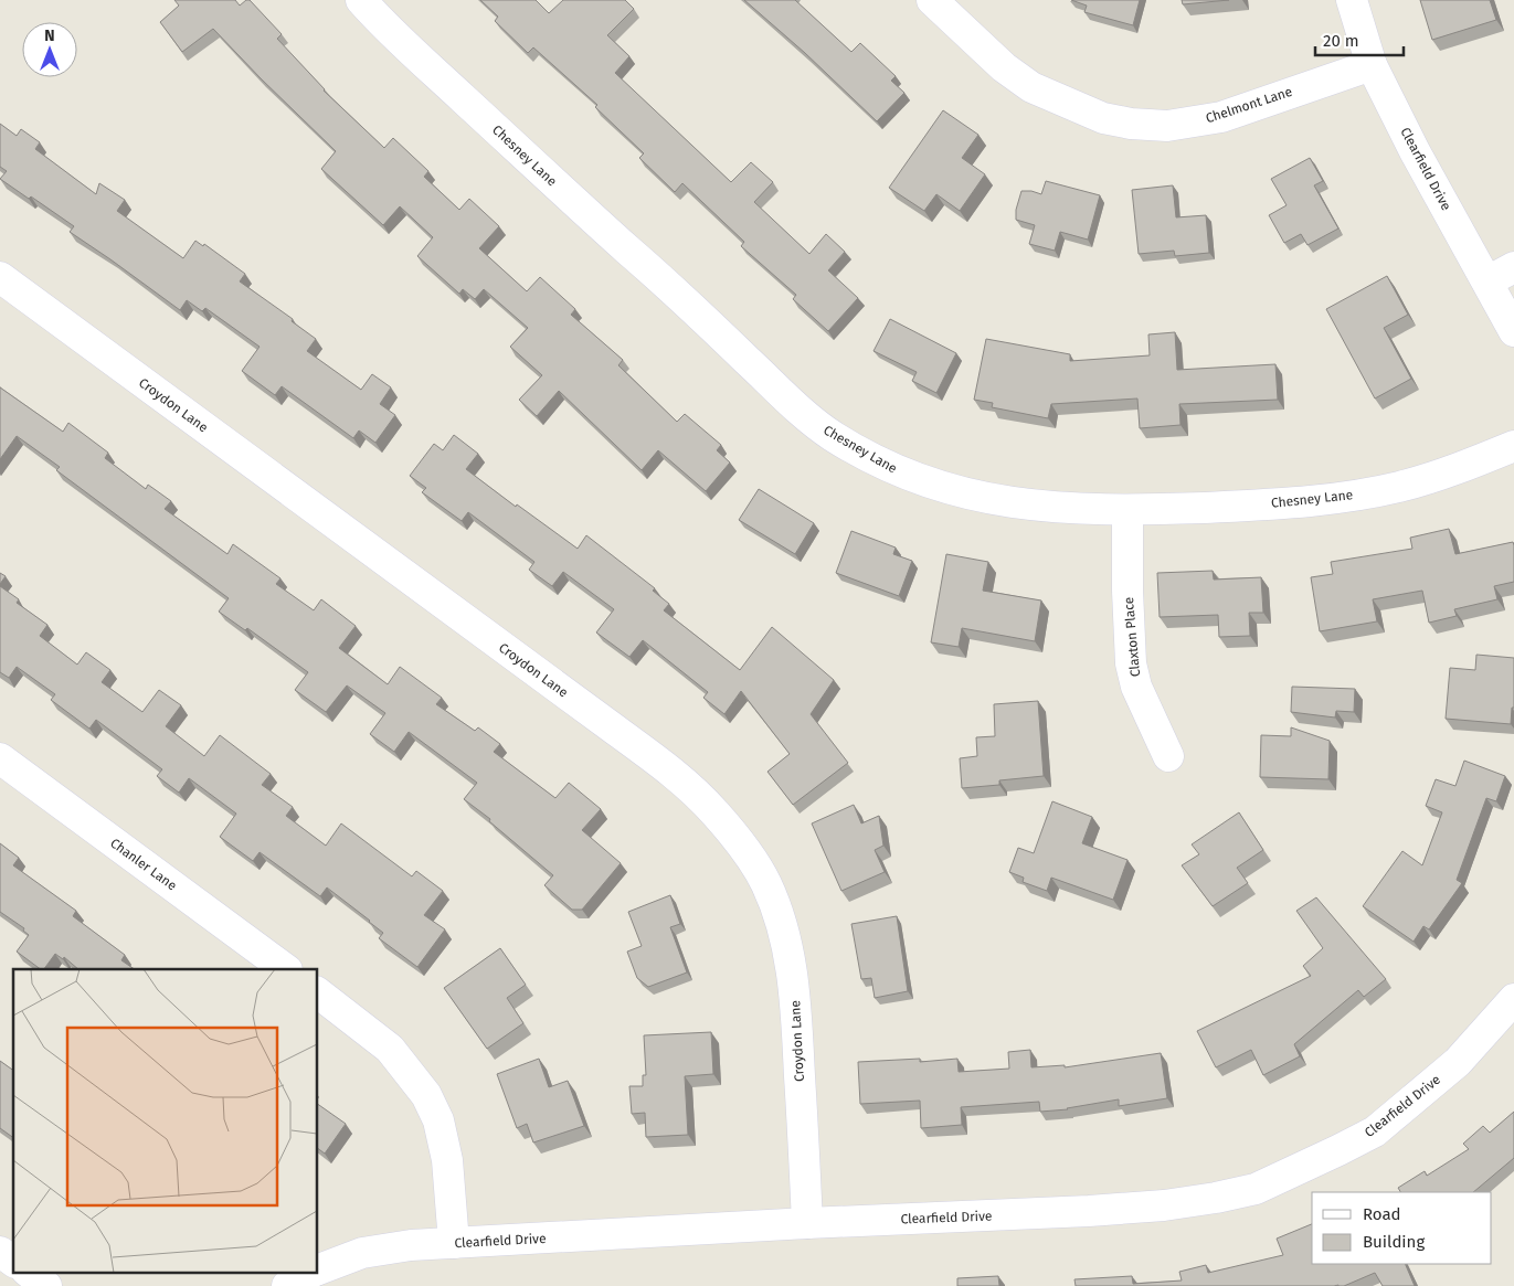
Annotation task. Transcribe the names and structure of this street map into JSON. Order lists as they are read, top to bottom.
{
  "streets": {
    "street": [
      "Chelmont Lane",
      "Chesney Lane",
      "Clearfield Drive",
      "Croydon Lane",
      "Claxton Place",
      "Chanler Lane"
    ]
  },
  "crossings": [
    ["Chelmont Lane", "Clearfield Drive"],
    ["Chesney Lane", "Claxton Place"],
    ["Clearfield Drive", "Croydon Lane"]
  ],
  "legend": ["Road", "Building"],
  "scale_bar": "20 m",
  "north": "top"
}
